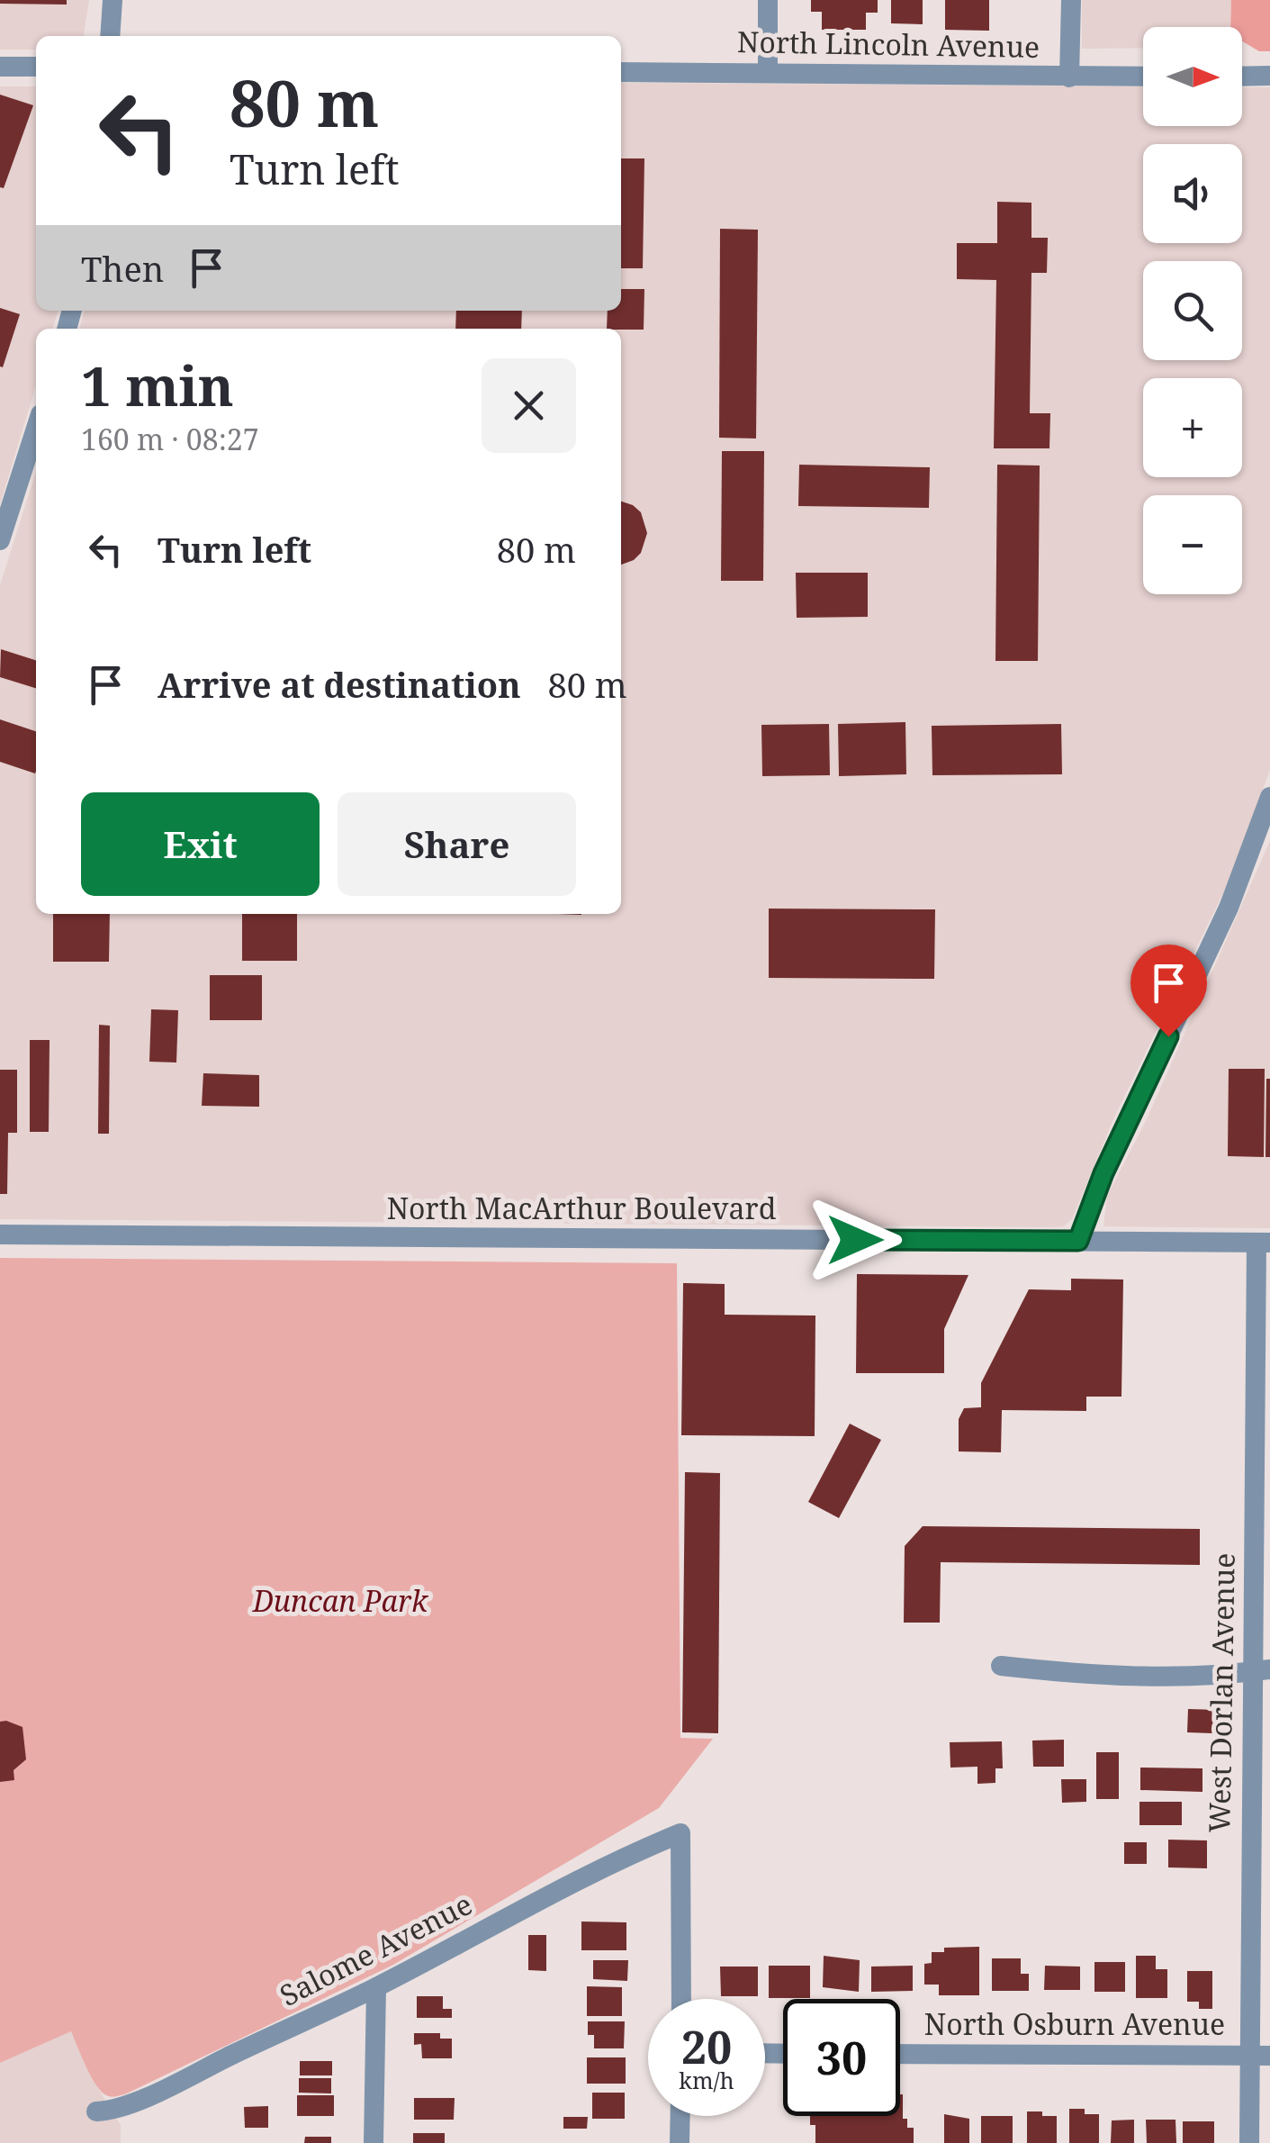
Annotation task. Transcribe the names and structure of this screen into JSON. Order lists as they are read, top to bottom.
{
  "streets": {
    "street": [
      "North Lincoln Avenue",
      "North MacArthur Boulevard",
      "West Dorlan Avenue",
      "Salome Avenue",
      "North Osburn Avenue"
    ]
  },
  "crossings": [
    ["North MacArthur Boulevard", "West Dorlan Avenue"],
    ["West Dorlan Avenue", "North Osburn Avenue"]
  ],
  "parks": ["Duncan Park"],
  "north": "right",
  "page": {
    "map_buttons": ["+", "−"],
    "turn": ["80 m", "Turn left"],
    "then": "Then",
    "heading": ["1 min", "160 m · 08:27"],
    "list": [
      {
        "name": "Turn left",
        "value": "80 m"
      },
      {
        "name": "Arrive at destination",
        "value": "80 m"
      }
    ],
    "buttons": ["Exit", "Share"],
    "speed": "20 km/h",
    "limit": "30"
  }
}
